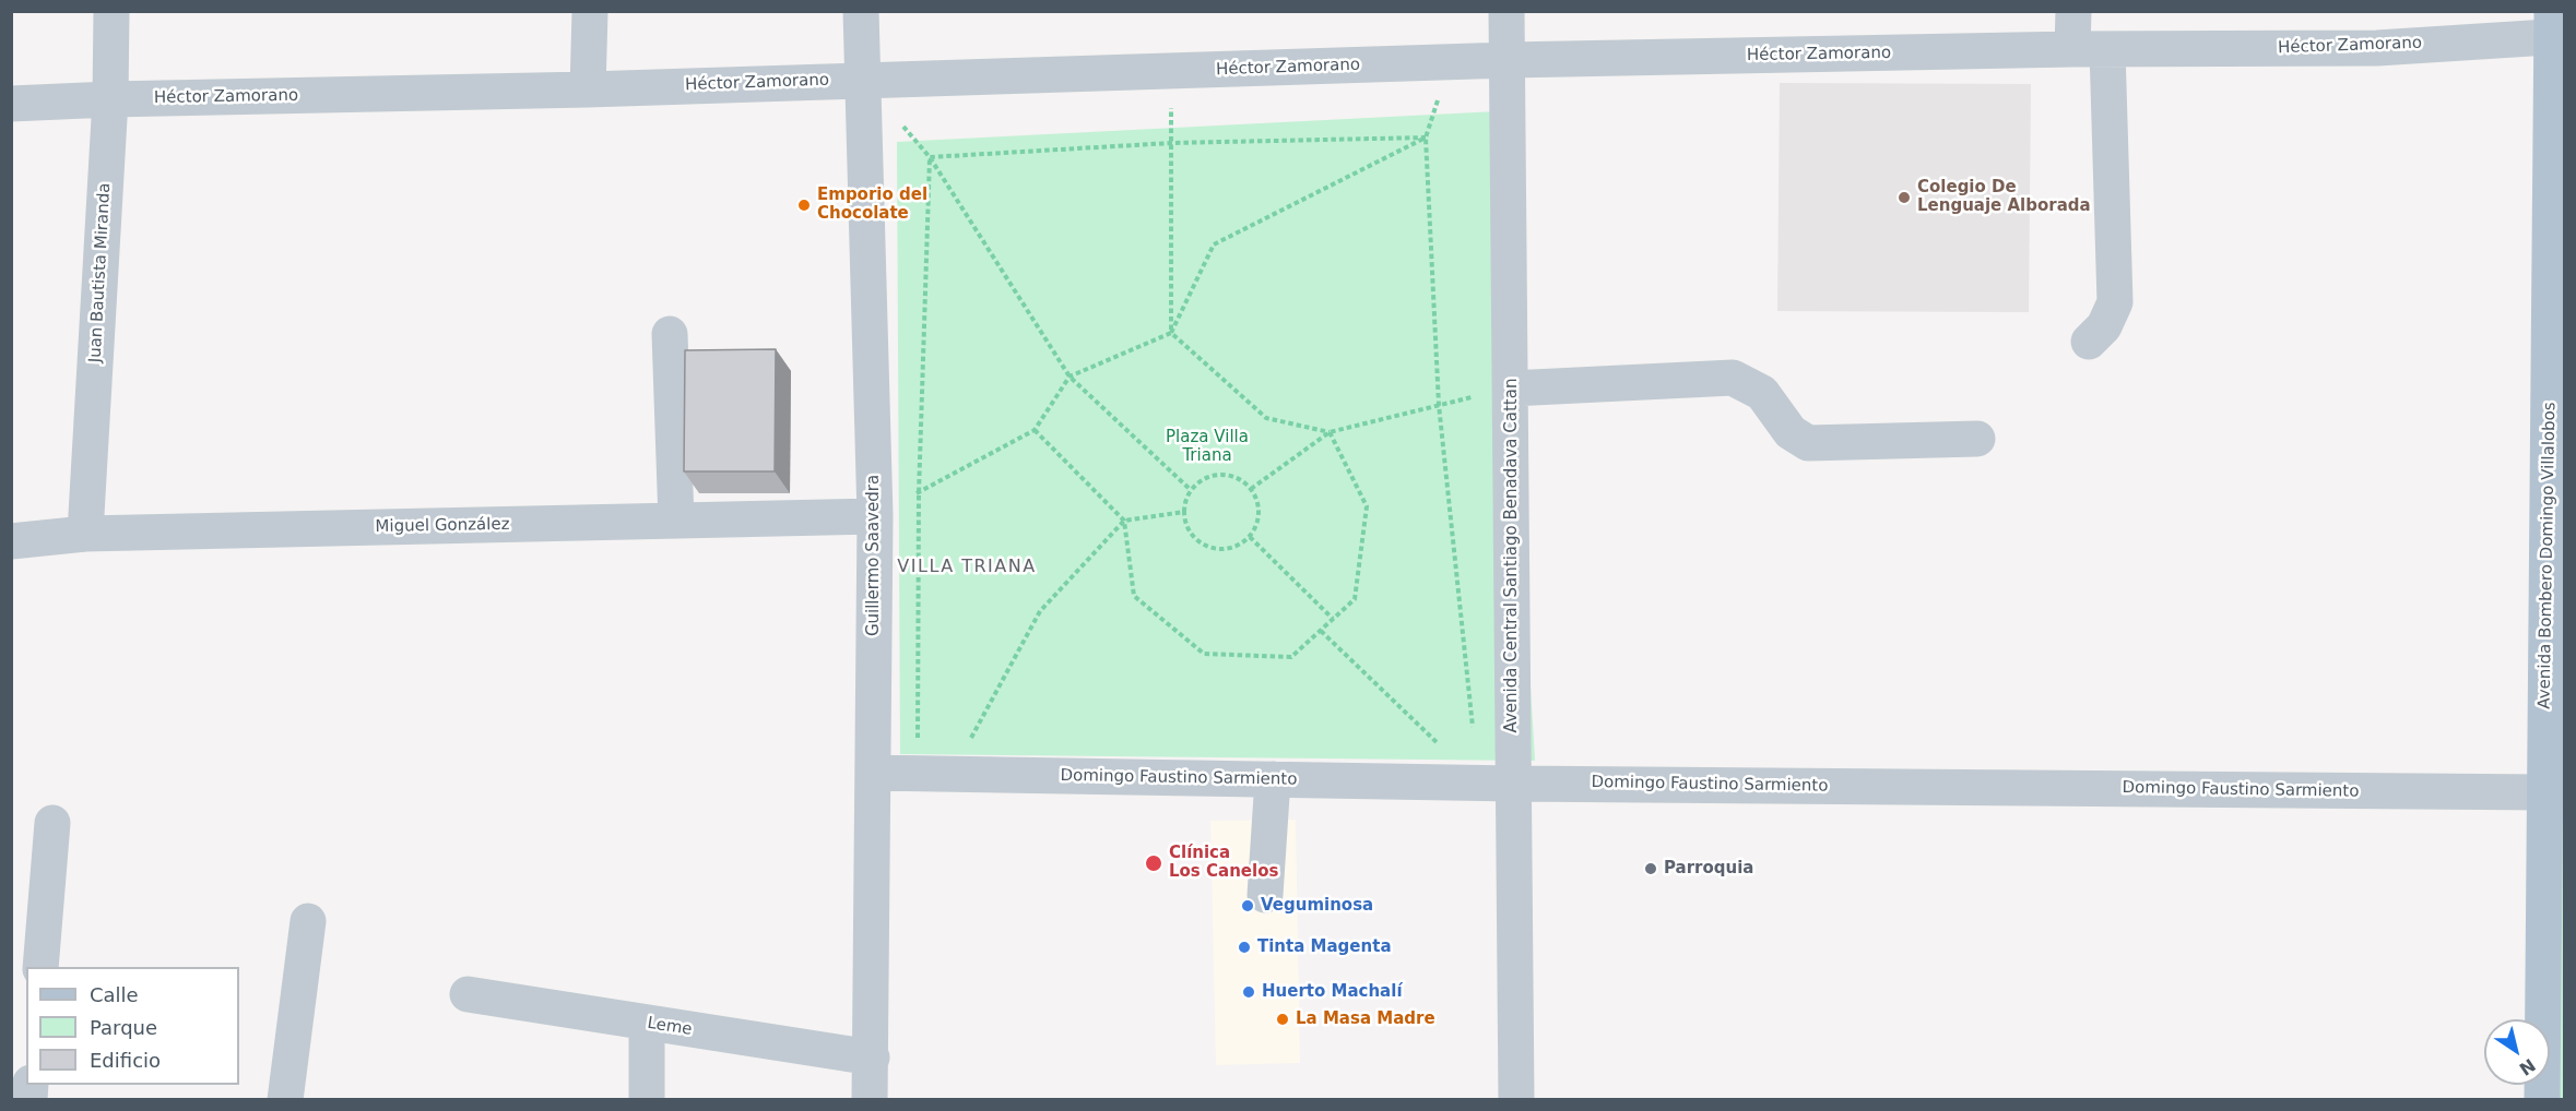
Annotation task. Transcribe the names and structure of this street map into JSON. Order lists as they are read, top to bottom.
{
  "streets": {
    "main road": ["Avenida Bombero Domingo Villalobos"],
    "street": [
      "Héctor Zamorano",
      "Juan Bautista Miranda",
      "Miguel González",
      "Guillermo Saavedra",
      "Avenida Central Santiago Benadava Cattan",
      "Domingo Faustino Sarmiento",
      "Leme"
    ]
  },
  "crossings": [
    ["Héctor Zamorano", "Juan Bautista Miranda"],
    ["Héctor Zamorano", "Guillermo Saavedra"],
    ["Héctor Zamorano", "Avenida Central Santiago Benadava Cattan"],
    ["Héctor Zamorano", "Avenida Bombero Domingo Villalobos"],
    ["Juan Bautista Miranda", "Miguel González"],
    ["Miguel González", "Guillermo Saavedra"],
    ["Guillermo Saavedra", "Domingo Faustino Sarmiento"],
    ["Guillermo Saavedra", "Leme"],
    ["Avenida Central Santiago Benadava Cattan", "Domingo Faustino Sarmiento"],
    ["Avenida Bombero Domingo Villalobos", "Domingo Faustino Sarmiento"]
  ],
  "districts": ["VILLA TRIANA"],
  "parks": ["Plaza Villa Triana"],
  "places": [
    "Colegio De Lenguaje Alborada",
    "Emporio del Chocolate",
    "Clínica Los Canelos",
    "Parroquia",
    "Veguminosa",
    "Tinta Magenta",
    "Huerto Machalí",
    "La Masa Madre"
  ],
  "legend": ["Calle", "Parque", "Edificio"],
  "north": "bottom right"
}
